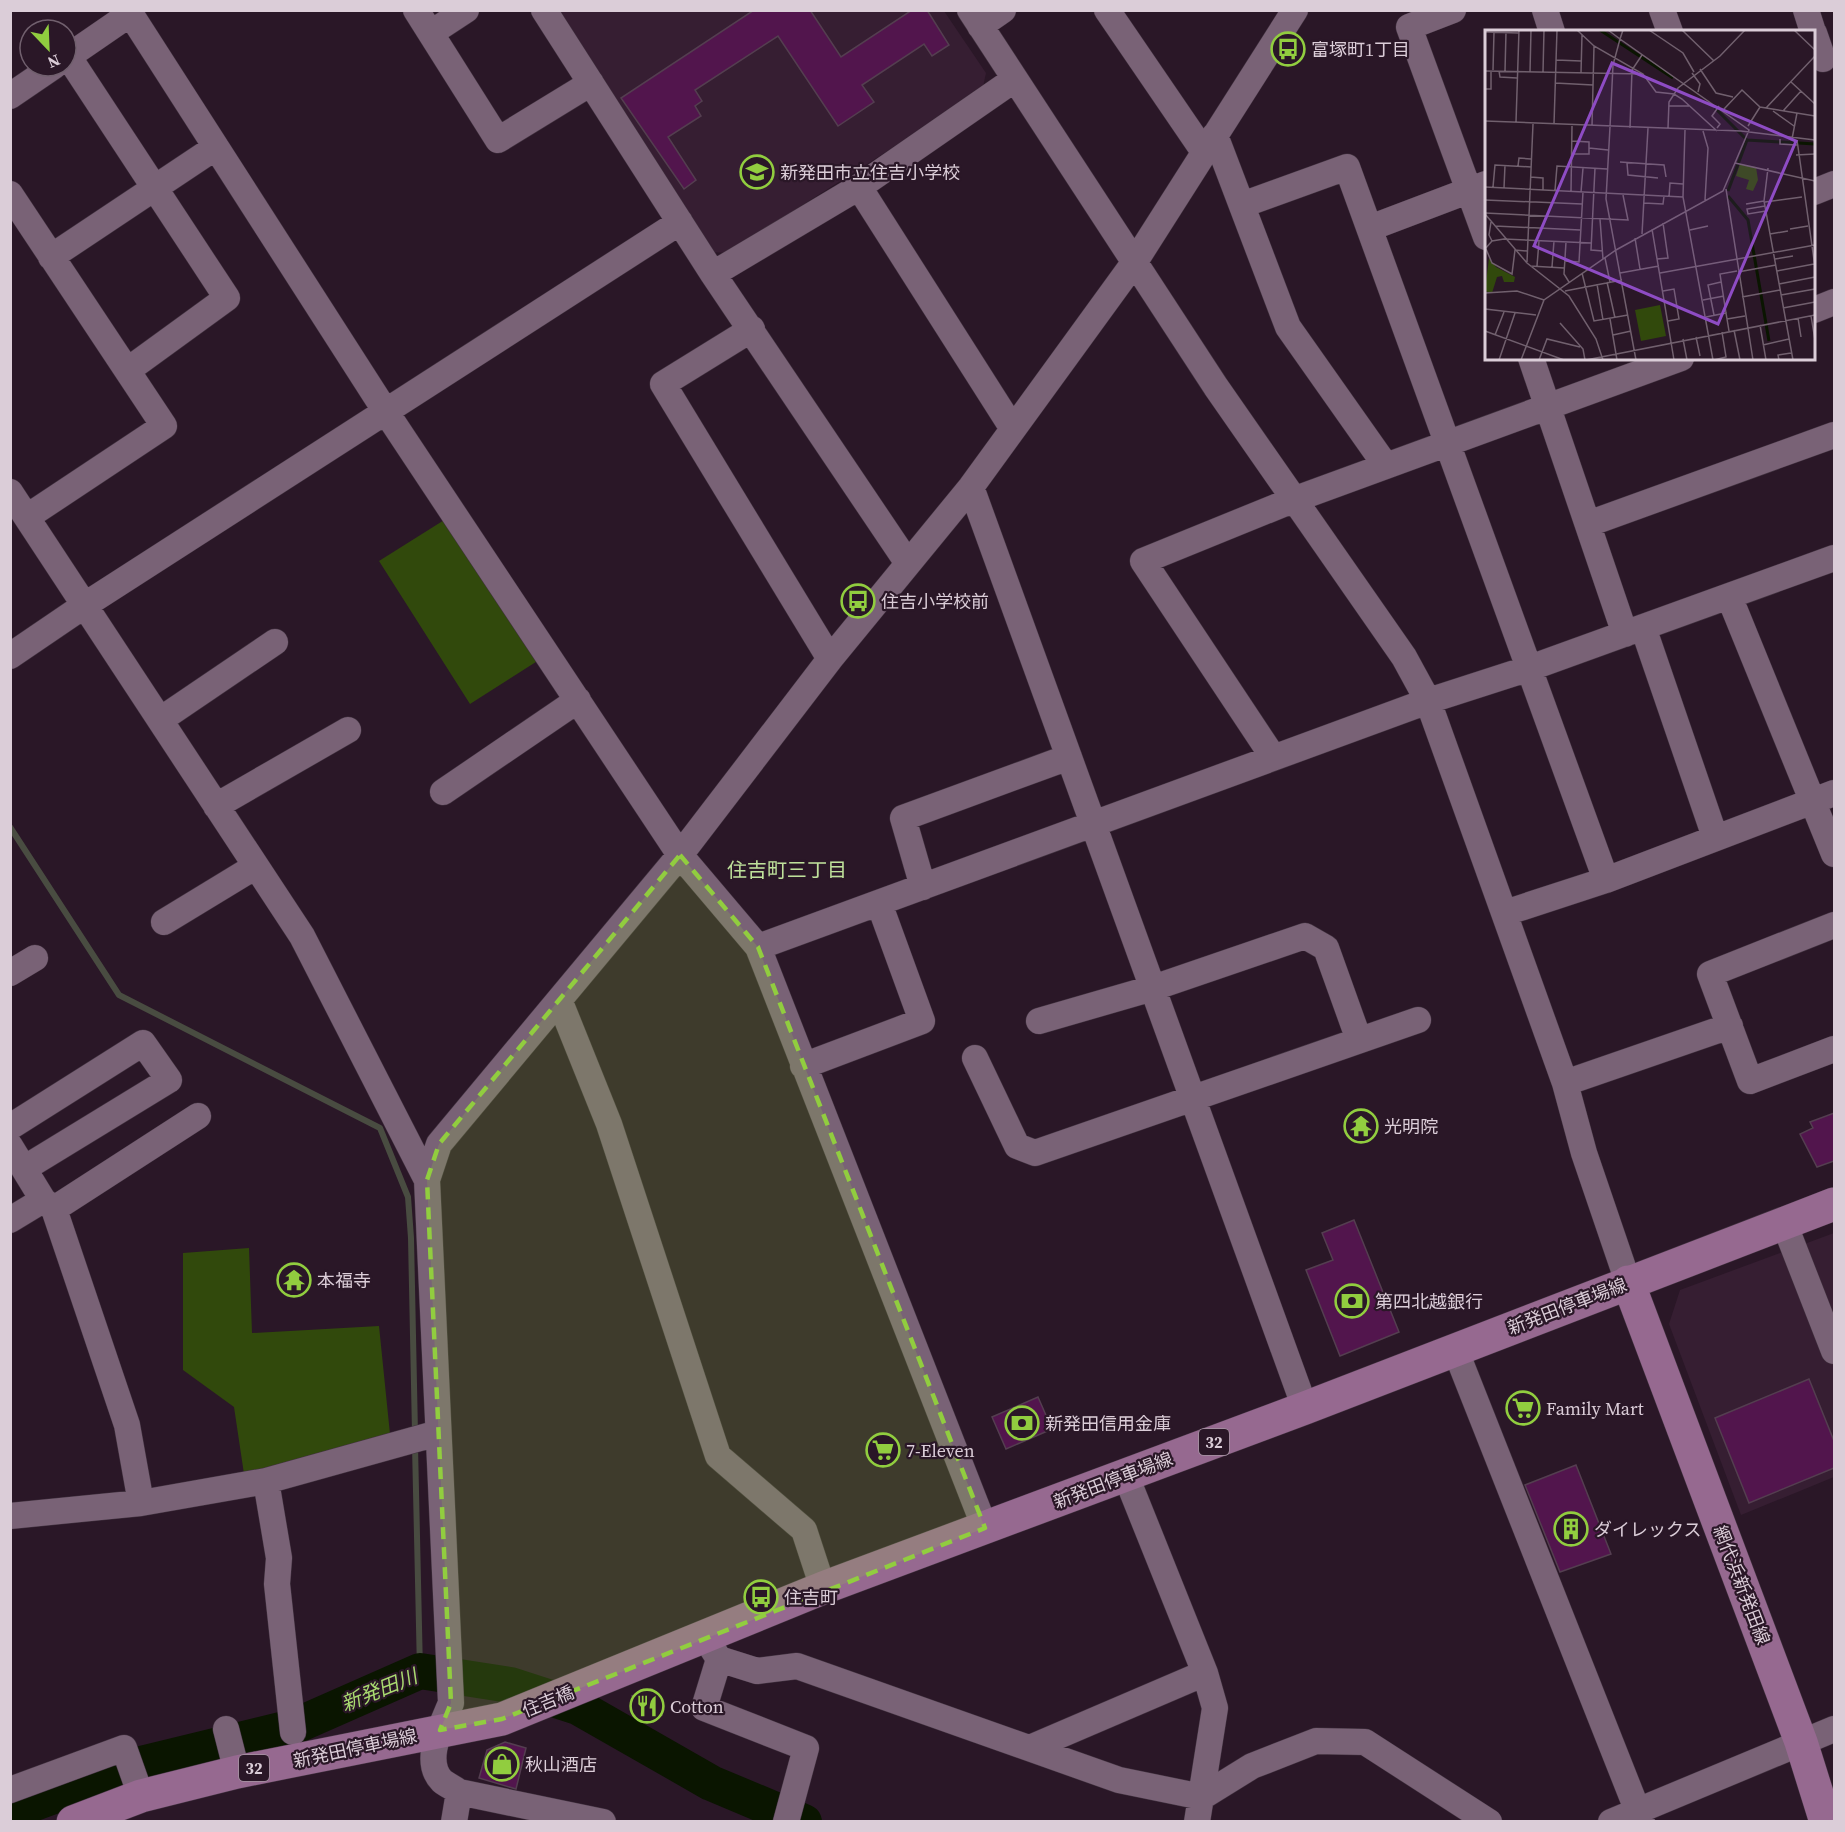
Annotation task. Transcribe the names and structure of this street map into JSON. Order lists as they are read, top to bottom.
{
  "streets": {
    "main road": [
      "新発田停車場線",
      "32",
      "網代浜新発田線",
      "住吉橋"
    ]
  },
  "crossings": [
    ["新発田停車場線", "網代浜新発田線"],
    ["新発田停車場線", "住吉橋"]
  ],
  "districts": ["住吉町三丁目"],
  "water": ["新発田川"],
  "places": {
    "bus stop": ["富塚町1丁目", "住吉小学校前", "住吉町"],
    "school or university": ["新発田市立住吉小学校"],
    "temple": ["光明院", "本福寺"],
    "bank": ["第四北越銀行", "新発田信用金庫"],
    "supermarket": ["Family Mart", "7-Eleven"],
    "building": ["ダイレックス"],
    "restaurant": ["Cotton"],
    "shop": ["秋山酒店"]
  },
  "north": "bottom right"
}
